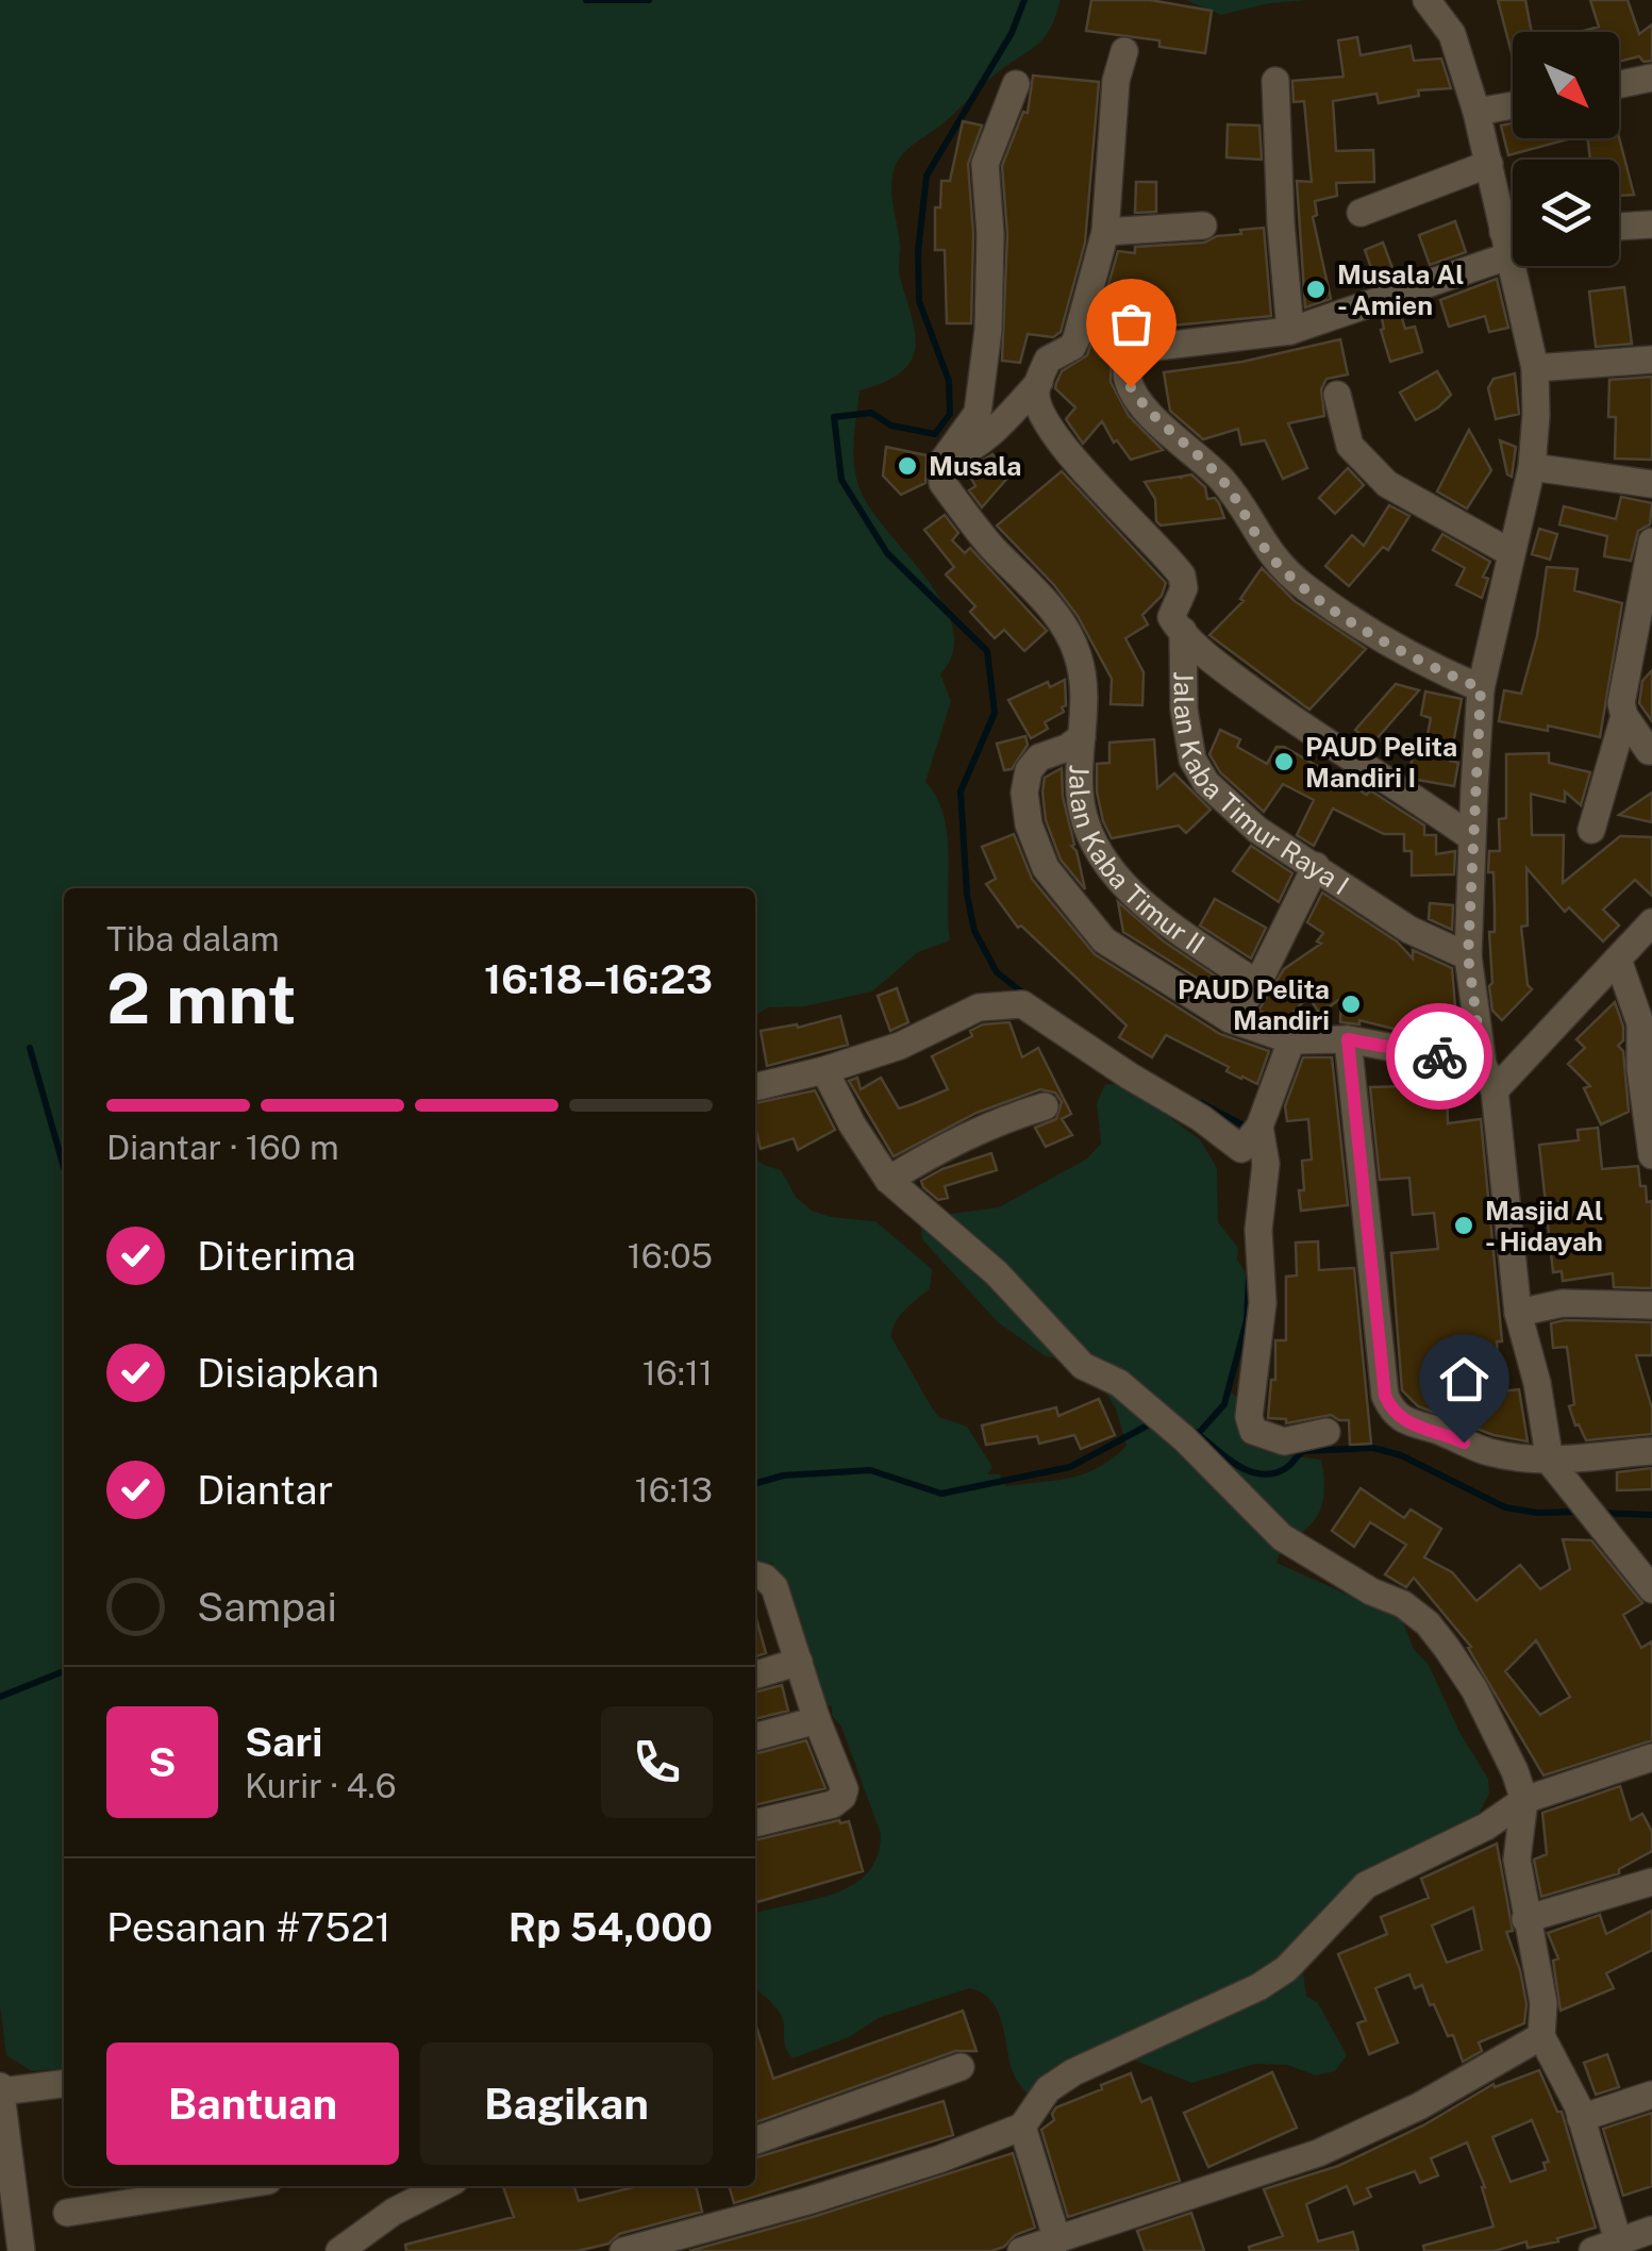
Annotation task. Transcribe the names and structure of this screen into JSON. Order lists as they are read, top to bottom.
{
  "streets": {
    "street": ["Jalan Kaba Timur Raya I", "Jalan Kaba Timur II"]
  },
  "places": [
    "Musala Al - Amien",
    "Musala",
    "PAUD Pelita Mandiri I",
    "PAUD Pelita Mandiri",
    "Masjid Al - Hidayah"
  ],
  "north": "bottom right",
  "page": {
    "heading": ["2 mnt", "Tiba dalam", "16:18–16:23"],
    "panel": [
      "Sari",
      "Kurir · 4.6",
      "Pesanan #7521",
      "Rp 54,000"
    ],
    "bar": "Diantar · 160 m",
    "list": [
      ["Diterima", "16:05"],
      ["Disiapkan", "16:11"],
      ["Diantar", "16:13"],
      "Sampai"
    ],
    "round": "S",
    "buttons": ["Bantuan", "Bagikan"]
  }
}
